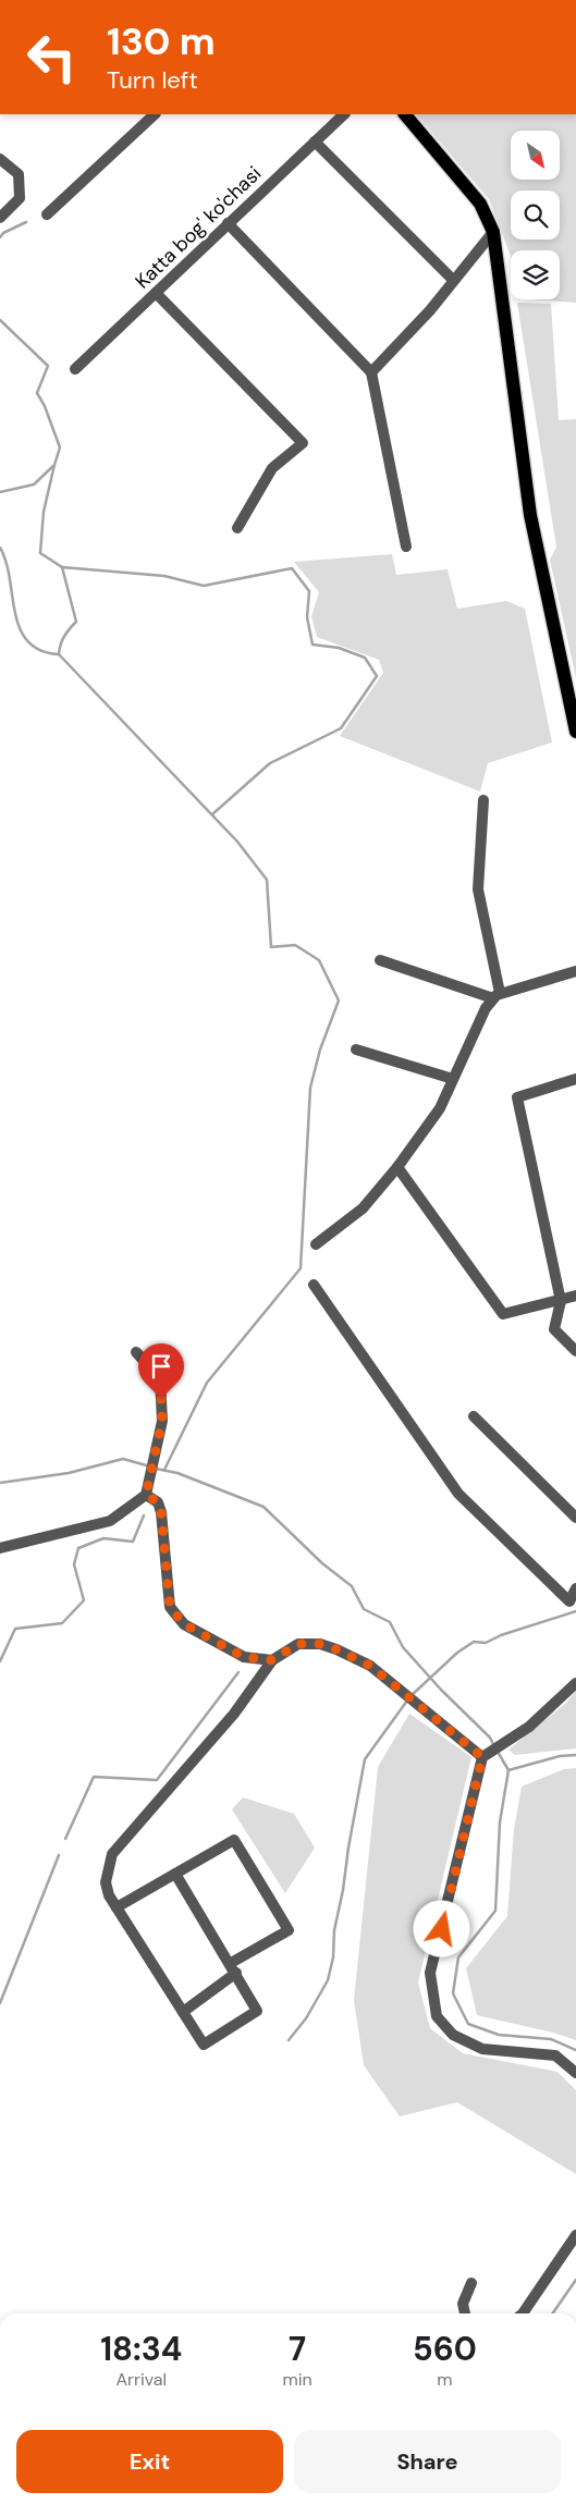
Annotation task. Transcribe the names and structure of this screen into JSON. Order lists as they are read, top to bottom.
{
  "streets": {
    "street": ["Katta bog' ko'chasi"]
  },
  "north": "bottom right",
  "page": {
    "turn": ["130 m", "Turn left"],
    "eta": [
      "18:34",
      "Arrival",
      "7",
      "min",
      "560",
      "m"
    ],
    "buttons": ["Exit", "Share"]
  }
}
